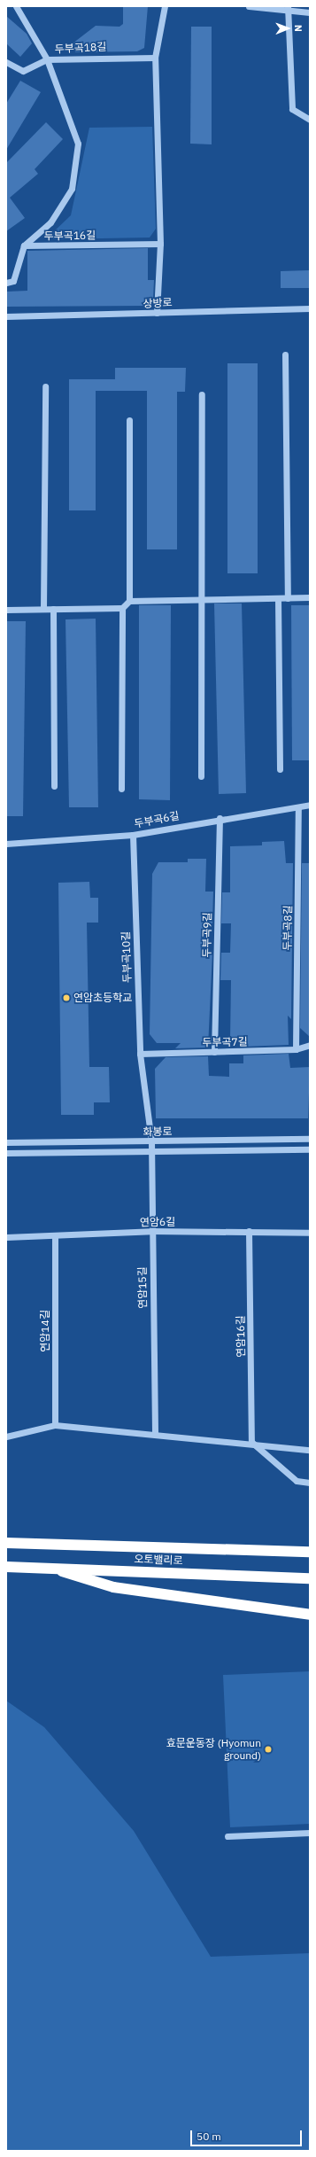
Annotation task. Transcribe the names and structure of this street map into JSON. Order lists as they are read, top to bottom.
{
  "streets": {
    "highway": ["오토밸리로"],
    "street": [
      "두부곡18길",
      "두부곡16길",
      "상방로",
      "두부곡6길",
      "두부곡8길",
      "두부곡9길",
      "두부곡10길",
      "두부곡7길",
      "화봉로",
      "연암6길",
      "연암15길",
      "연암14길",
      "연암16길"
    ]
  },
  "crossings": [
    ["두부곡6길", "두부곡8길"],
    ["두부곡6길", "두부곡9길"],
    ["두부곡6길", "두부곡10길"],
    ["두부곡8길", "두부곡7길"],
    ["두부곡9길", "두부곡7길"],
    ["두부곡10길", "두부곡7길"],
    ["두부곡10길", "화봉로"],
    ["두부곡10길", "연암15길"],
    ["화봉로", "연암15길"],
    ["연암6길", "연암15길"],
    ["연암6길", "연암14길"],
    ["연암6길", "연암16길"]
  ],
  "places": ["연암초등학교", "효문운동장 (Hyomun ground)"],
  "scale_bar": "50 m",
  "north": "right"
}
